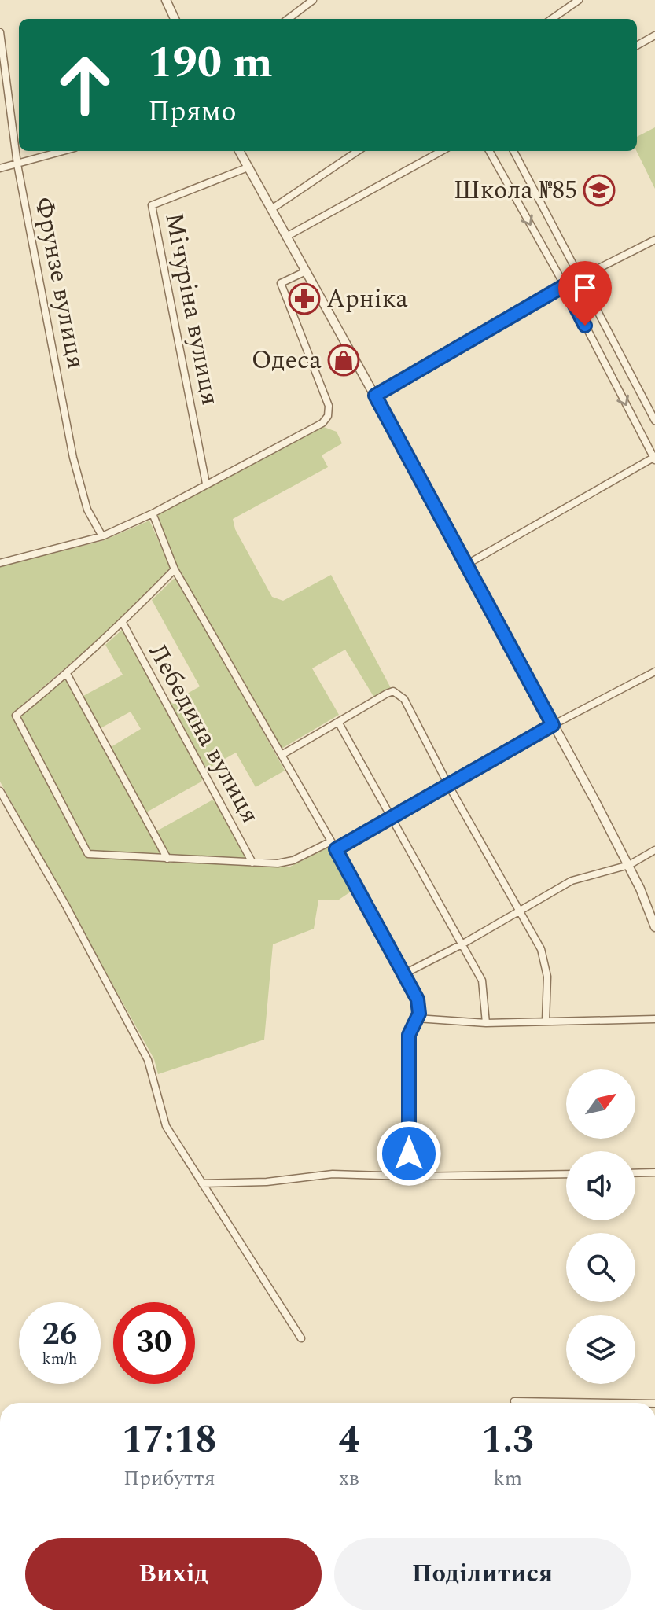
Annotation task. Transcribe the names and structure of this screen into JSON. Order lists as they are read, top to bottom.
{
  "streets": {
    "street": ["Фрунзе вулиця", "Мічуріна вулиця", "Лебедина вулиця"]
  },
  "places": {
    "school or university": ["Школа №85"],
    "pharmacy": ["Арніка"],
    "shop": ["Одеса"]
  },
  "north": "top right",
  "page": {
    "turn": ["190 m", "Прямо"],
    "speed": "26 km/h",
    "limit": "30",
    "eta": [
      "17:18",
      "Прибуття",
      "4",
      "хв",
      "1.3",
      "km"
    ],
    "buttons": ["Вихід", "Поділитися"]
  }
}
